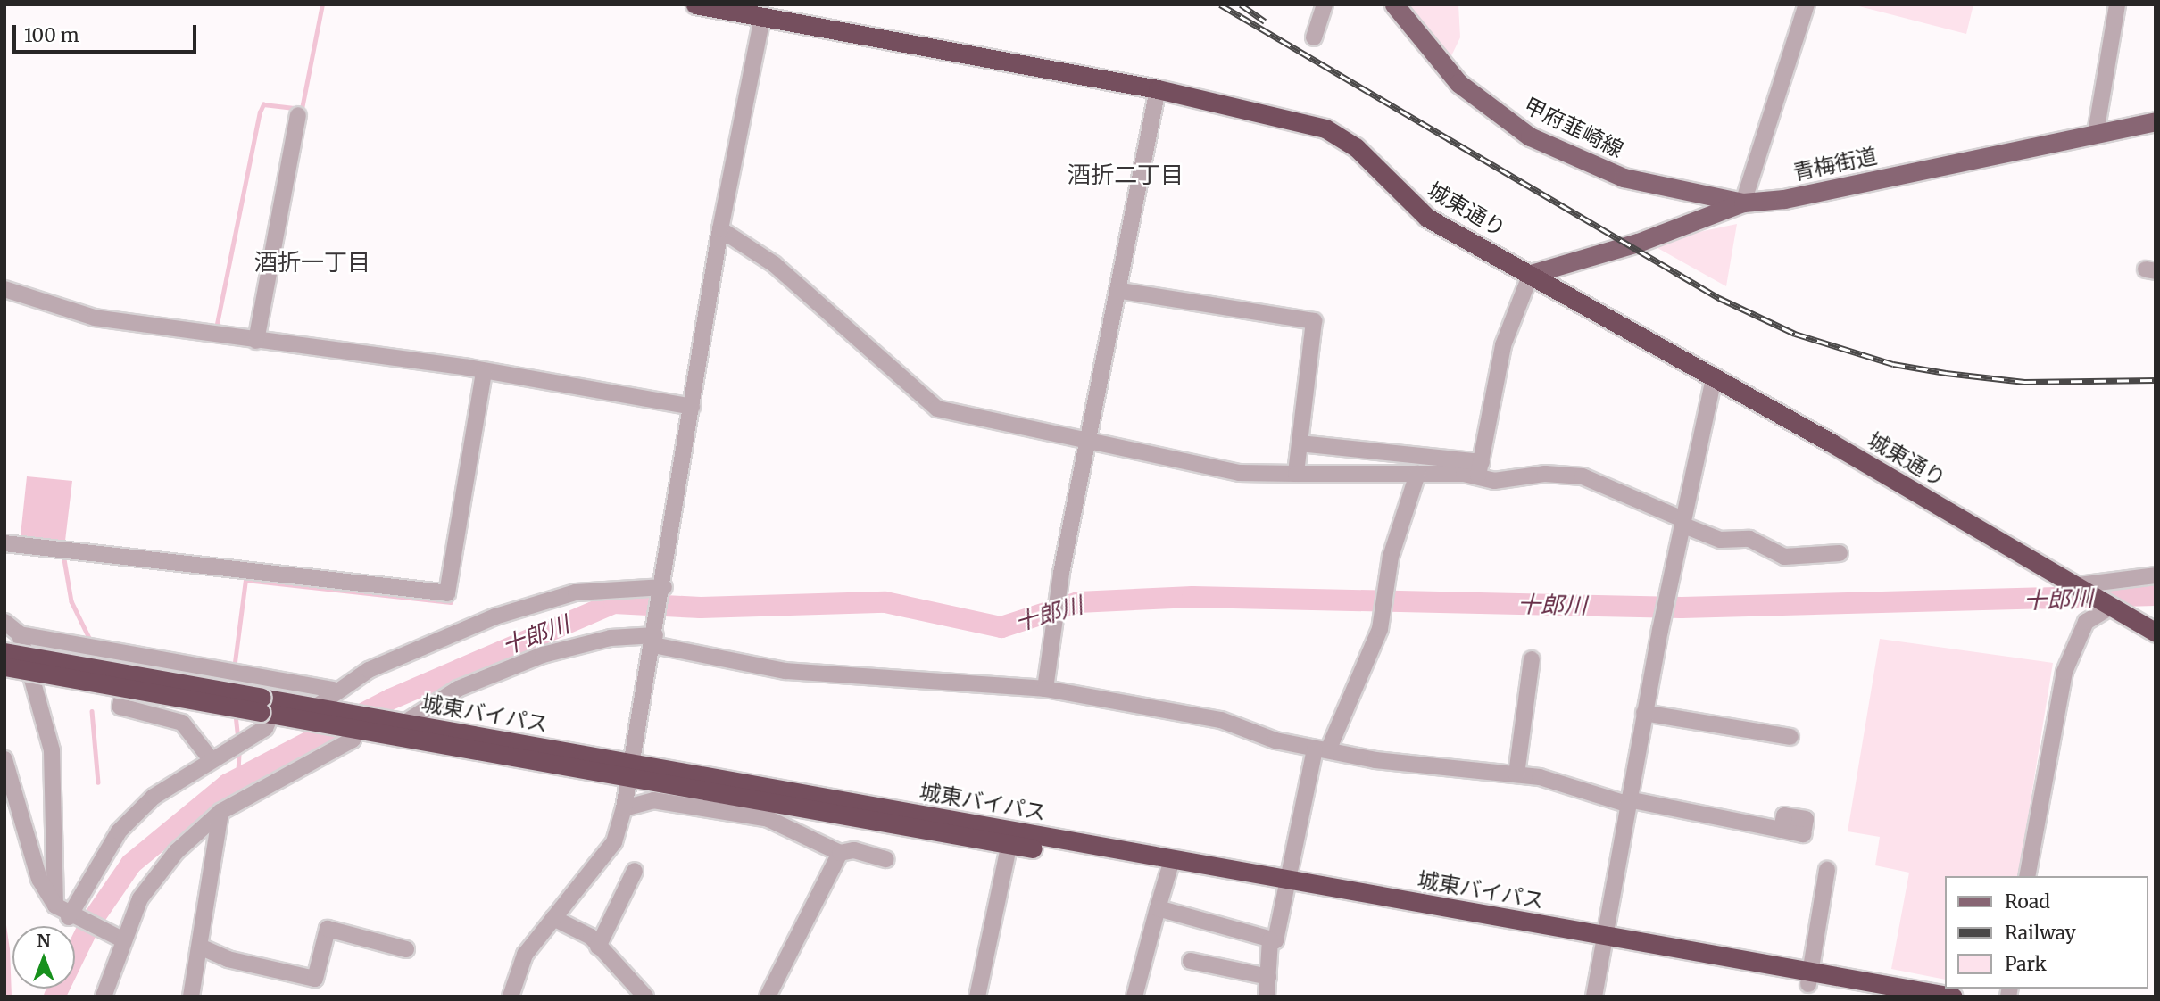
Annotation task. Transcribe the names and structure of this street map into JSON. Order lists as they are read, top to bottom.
{
  "streets": {
    "highway": ["城東通り", "城東バイパス"],
    "main road": ["甲府韮崎線", "青梅街道"]
  },
  "crossings": [
    ["甲府韮崎線", "青梅街道"],
    ["青梅街道", "城東通り"]
  ],
  "districts": ["酒折二丁目", "酒折一丁目"],
  "water": ["十郎川"],
  "legend": ["Road", "Railway", "Park"],
  "scale_bar": "100 m",
  "north": "top"
}
